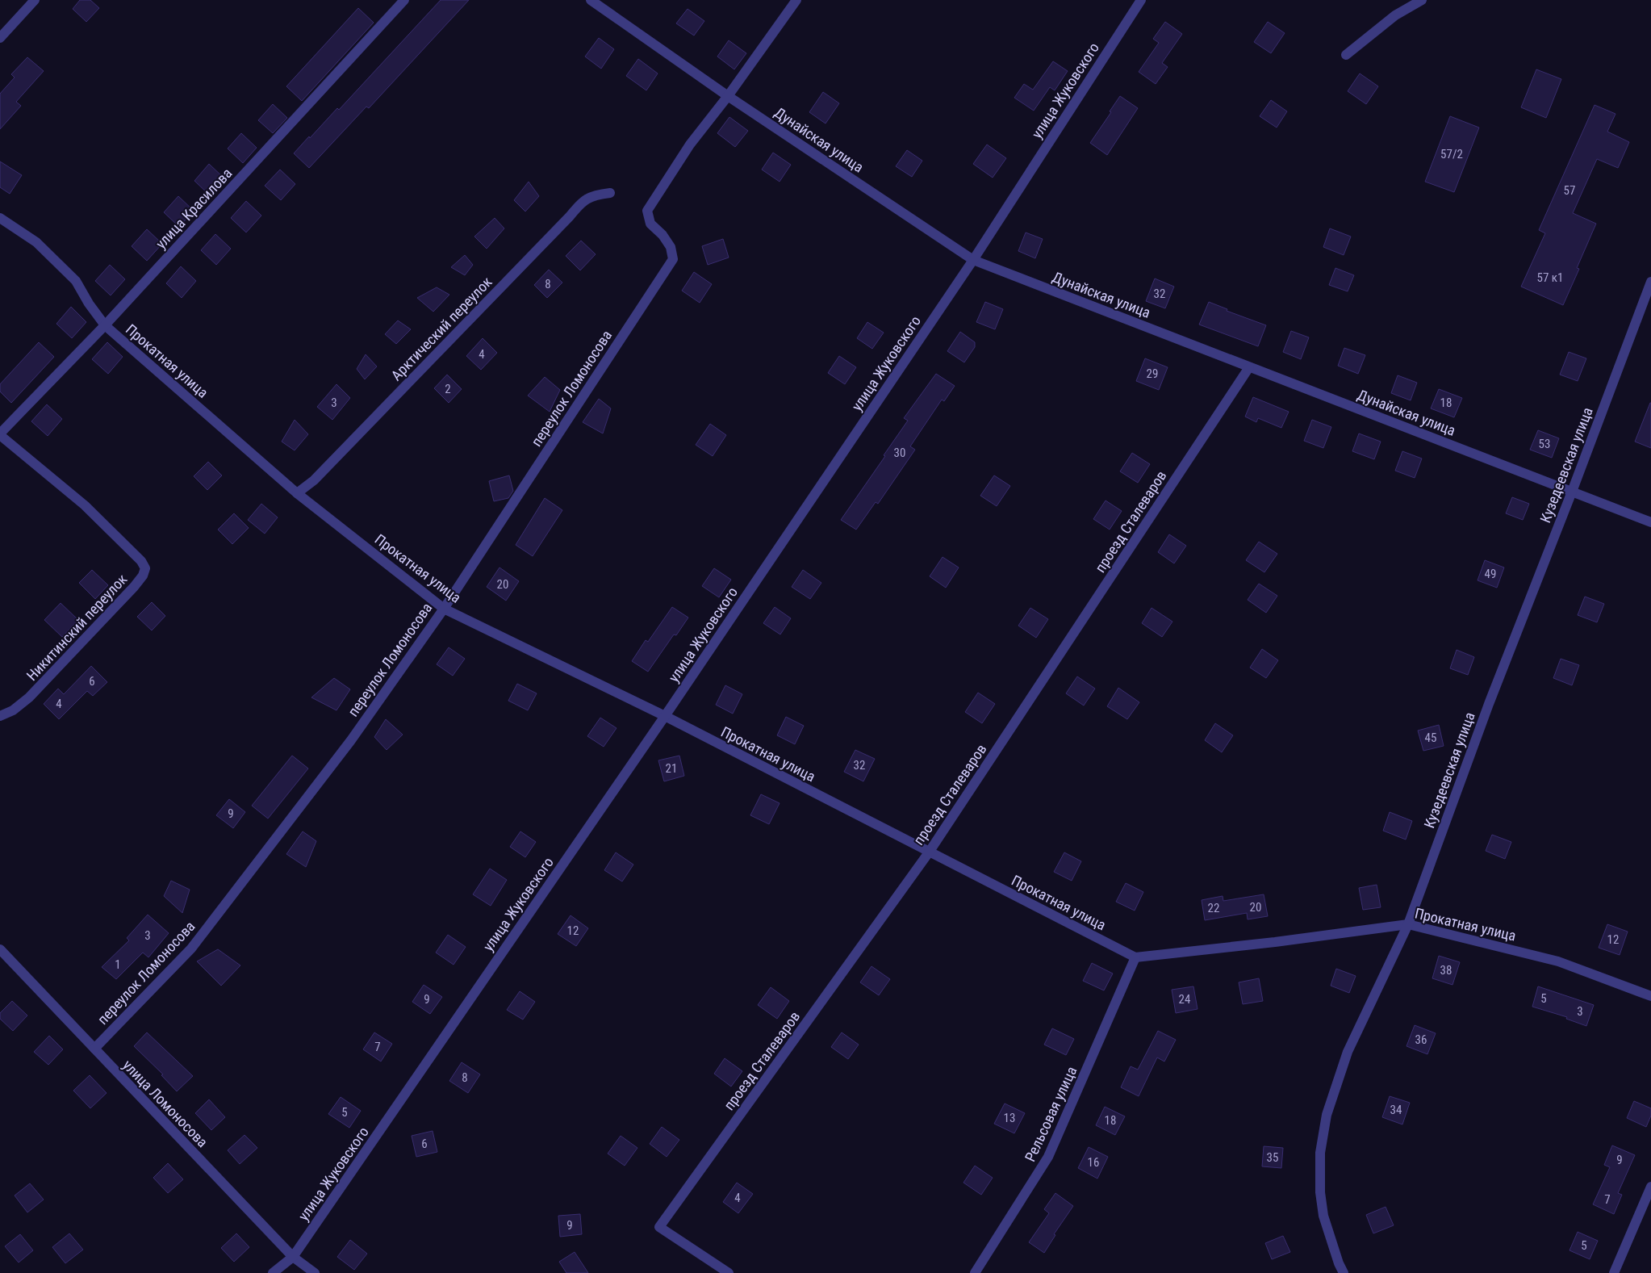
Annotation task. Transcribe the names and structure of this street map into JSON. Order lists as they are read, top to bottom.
{
  "streets": {
    "street": [
      "улица Жуковского",
      "Дунайская улица",
      "улица Красилова",
      "Арктический переулок",
      "Прокатная улица",
      "переулок Ломоносова",
      "Кузедеевская улица",
      "проезд Сталеваров",
      "Никитинский переулок",
      "улица Ломоносова",
      "Рельсовая улица"
    ]
  },
  "crossings": [
    ["улица Жуковского", "Дунайская улица"],
    ["улица Жуковского", "Прокатная улица"],
    ["улица Жуковского", "улица Ломоносова"],
    ["Дунайская улица", "переулок Ломоносова"],
    ["Дунайская улица", "Кузедеевская улица"],
    ["Дунайская улица", "проезд Сталеваров"],
    ["улица Красилова", "Прокатная улица"],
    ["улица Красилова", "Никитинский переулок"],
    ["Арктический переулок", "Прокатная улица"],
    ["Прокатная улица", "переулок Ломоносова"],
    ["Прокатная улица", "Кузедеевская улица"],
    ["Прокатная улица", "проезд Сталеваров"],
    ["Прокатная улица", "Рельсовая улица"],
    ["переулок Ломоносова", "улица Ломоносова"]
  ],
  "house_numbers": [
    "57/2",
    "57",
    "57 к1",
    "8",
    "32",
    "4",
    "29",
    "2",
    "3",
    "18",
    "53",
    "30",
    "49",
    "20",
    "6",
    "4",
    "45",
    "32",
    "21",
    "9",
    "20",
    "22",
    "12",
    "3",
    "12",
    "1",
    "38",
    "5",
    "9",
    "24",
    "3",
    "36",
    "7",
    "8",
    "34",
    "5",
    "13",
    "18",
    "6",
    "35",
    "9",
    "16",
    "4",
    "7",
    "9",
    "5"
  ]
}
